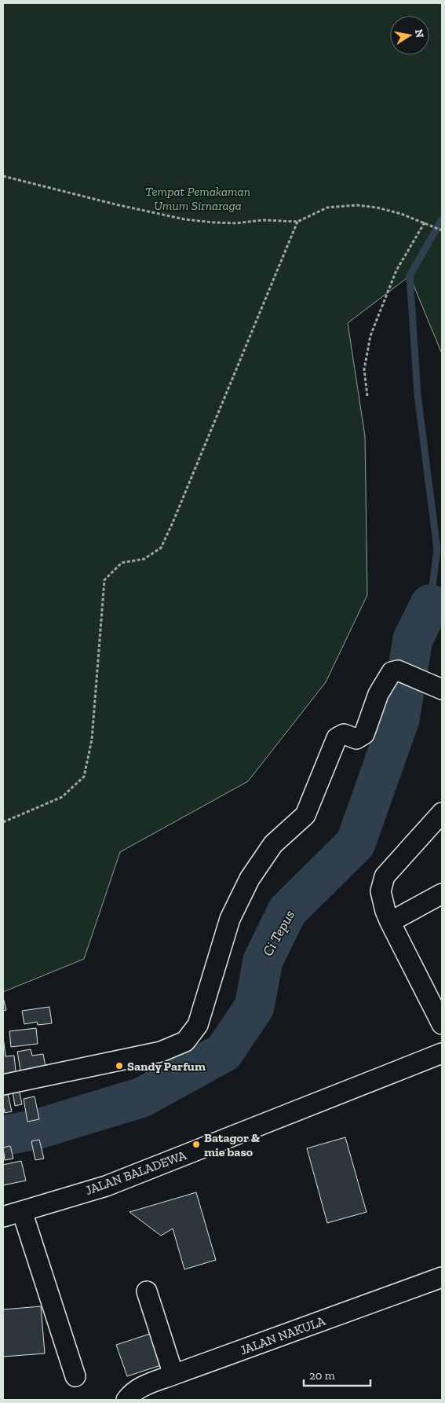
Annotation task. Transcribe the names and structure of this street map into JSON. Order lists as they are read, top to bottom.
{
  "streets": {
    "street": ["JALAN BALADEWA", "JALAN NAKULA"]
  },
  "water": ["Ci Tepus"],
  "parks": ["Tempat Pemakaman Umum Sirnaraga"],
  "places": ["Sandy Parfum", "Batagor & mie baso"],
  "scale_bar": "20 m",
  "north": "right"
}
